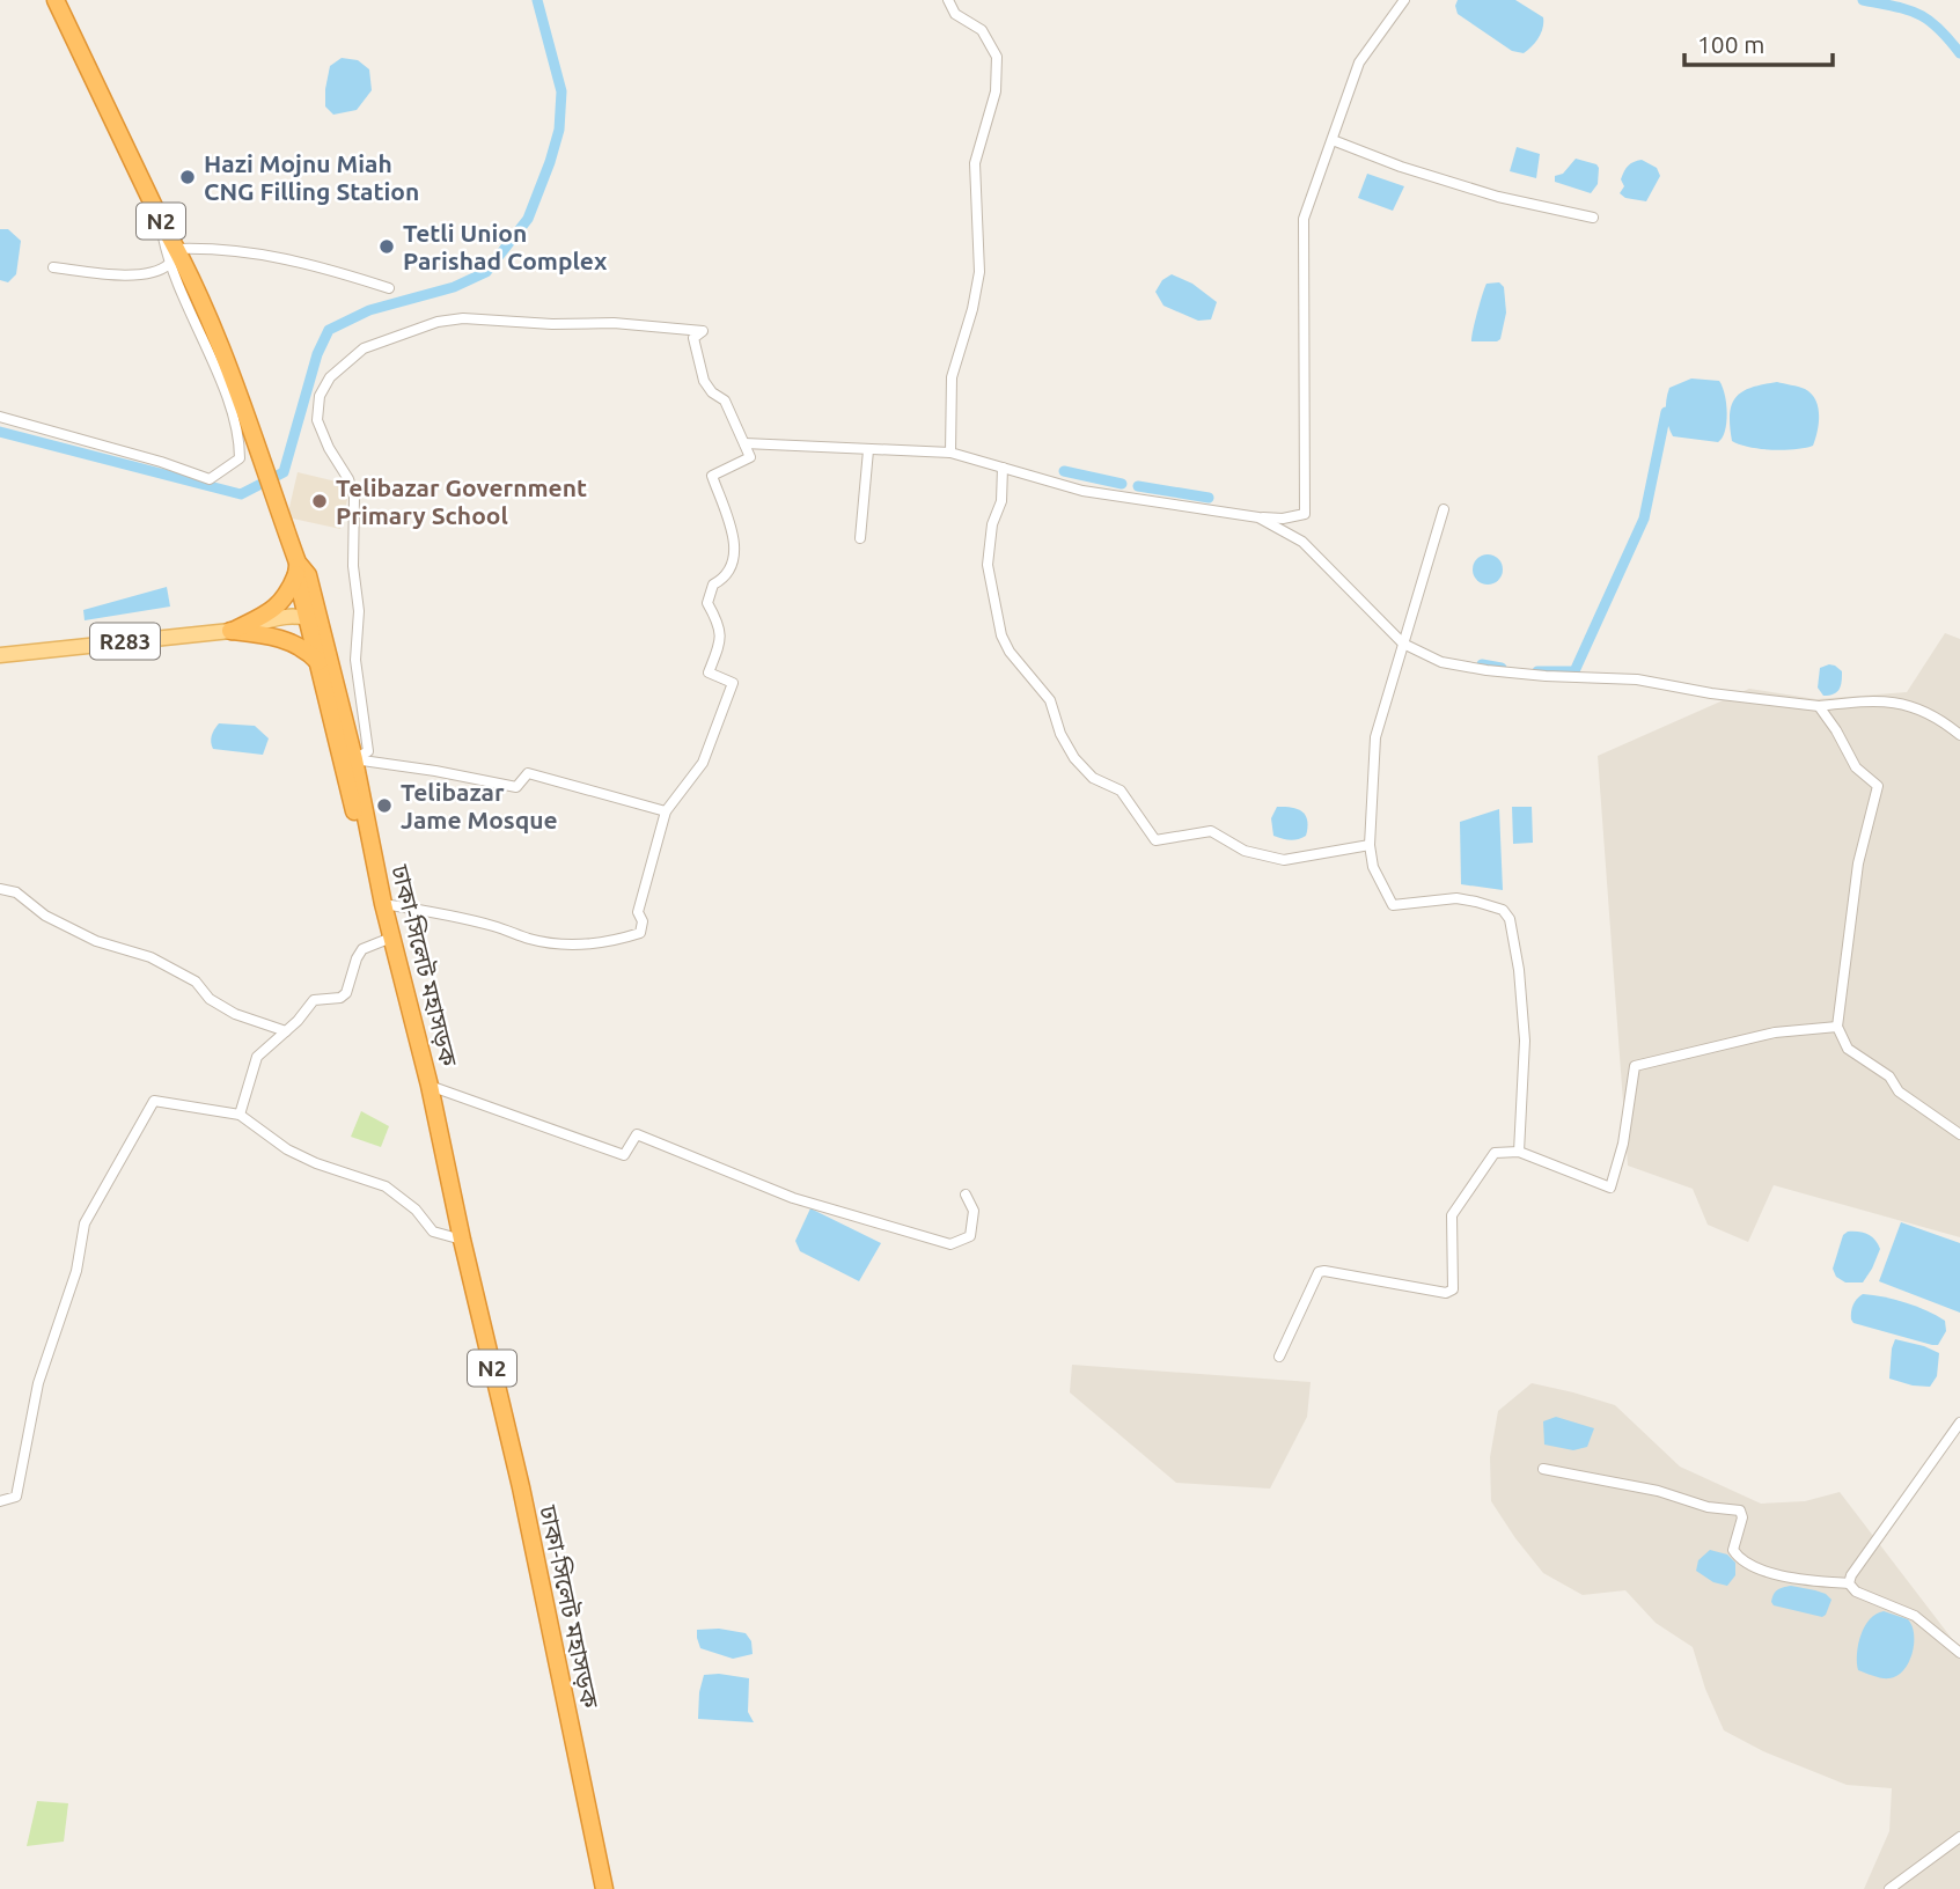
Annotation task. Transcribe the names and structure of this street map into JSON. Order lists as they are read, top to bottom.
{
  "streets": {
    "highway": ["N2", "R283", "ঢাকা-সিলেট মহাসড়ক"]
  },
  "crossings": [
    ["N2", "R283"],
    ["R283", "ঢাকা-সিলেট মহাসড়ক"]
  ],
  "places": [
    "Hazi Mojnu Miah CNG Filling Station",
    "Tetli Union Parishad Complex",
    "Telibazar Government Primary School",
    "Telibazar Jame Mosque"
  ],
  "scale_bar": "100 m"
}
